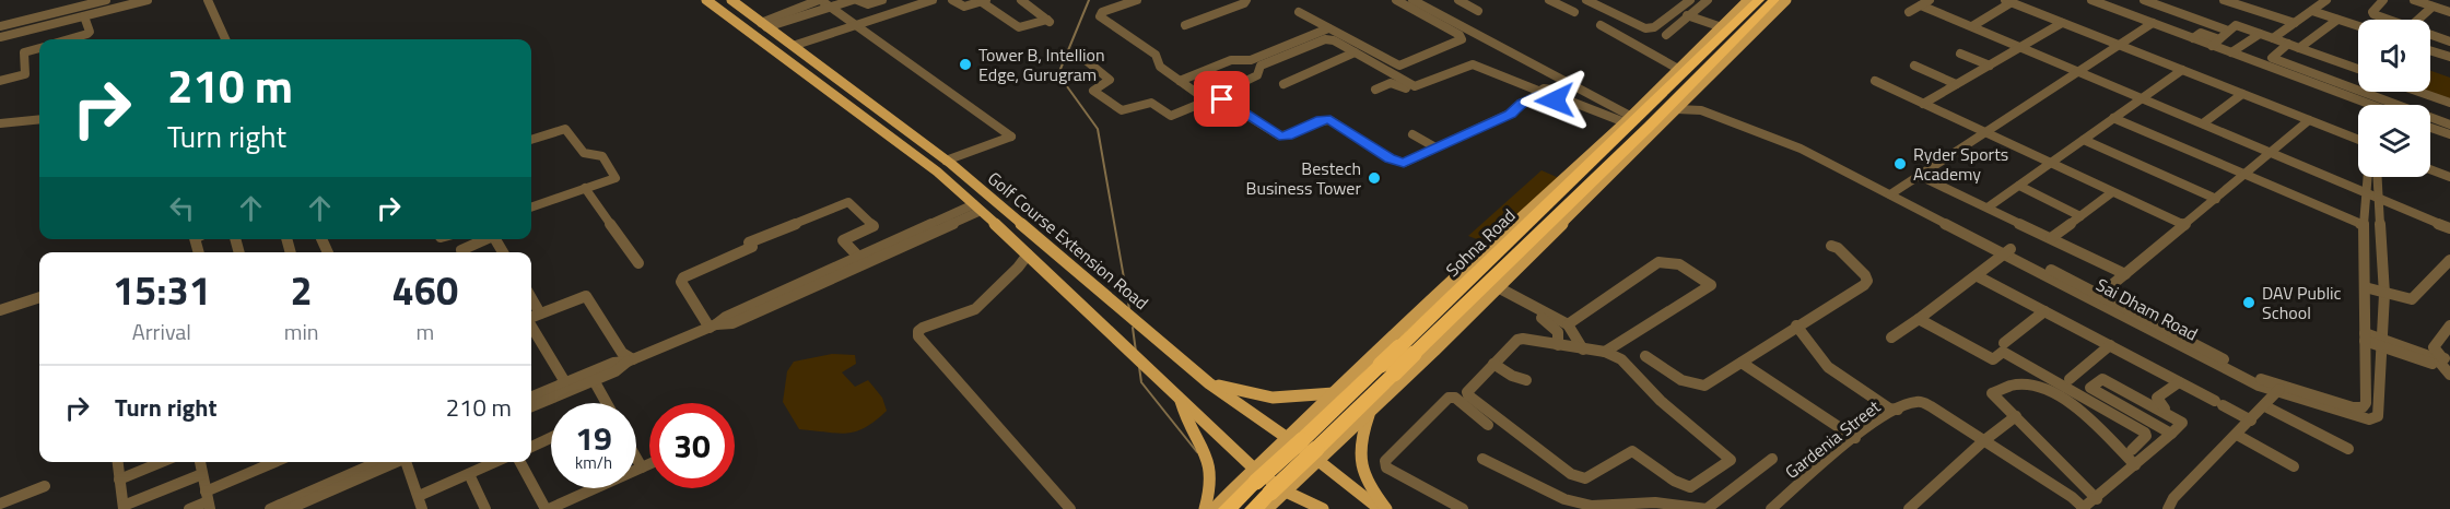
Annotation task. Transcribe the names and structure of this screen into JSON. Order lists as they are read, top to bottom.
{
  "streets": {
    "highway": ["Sohna Road"],
    "main road": ["Golf Course Extension Road"],
    "street": ["Sai Dham Road", "Gardenia Street"]
  },
  "crossings": [
    ["Golf Course Extension Road", "Sohna Road"]
  ],
  "places": [
    "Tower B, Intellion Edge, Gurugram",
    "Ryder Sports Academy",
    "Bestech Business Tower",
    "DAV Public School"
  ],
  "page": {
    "turn": ["210 m", "Turn right"],
    "eta": [
      "15:31",
      "Arrival",
      "2",
      "min",
      "460",
      "m"
    ],
    "list": [
      {
        "name": "Turn right",
        "value": "210 m"
      }
    ],
    "speed": "19 km/h",
    "limit": "30"
  }
}
